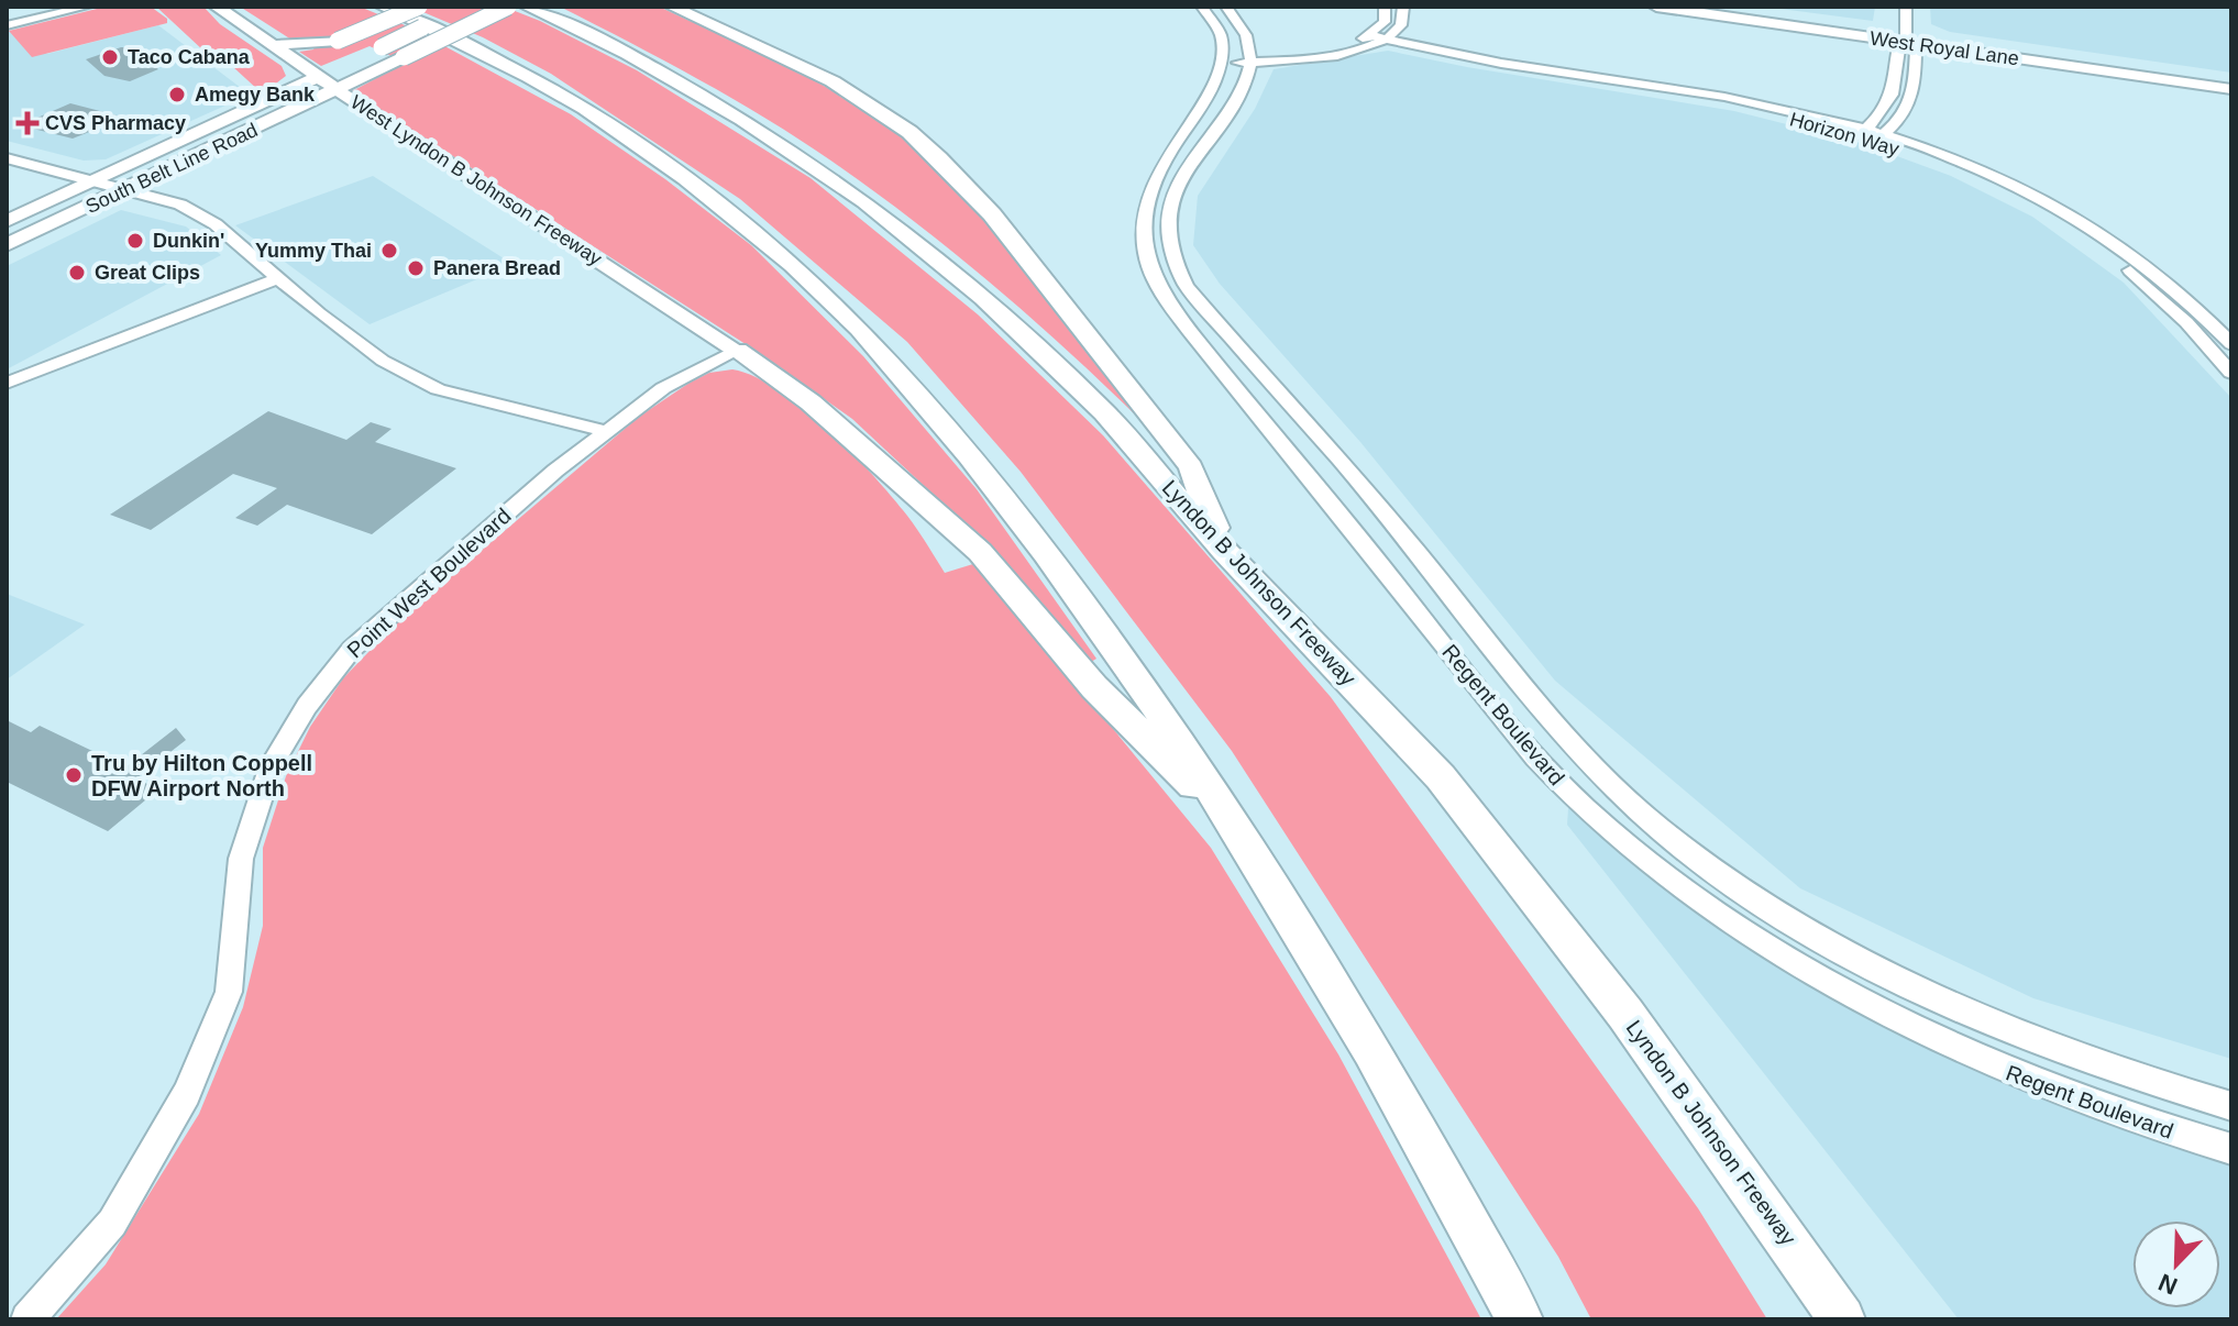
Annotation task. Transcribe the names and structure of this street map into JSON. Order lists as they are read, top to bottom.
{
  "streets": {
    "highway": ["Lyndon B Johnson Freeway"],
    "main road": ["West Royal Lane", "South Belt Line Road", "West Lyndon B Johnson Freeway"],
    "street": ["Horizon Way", "Point West Boulevard", "Regent Boulevard"]
  },
  "crossings": [
    ["South Belt Line Road", "West Lyndon B Johnson Freeway"],
    ["West Lyndon B Johnson Freeway", "Point West Boulevard"]
  ],
  "places": {
    "other": [
      "Taco Cabana",
      "Amegy Bank",
      "Dunkin'",
      "Yummy Thai",
      "Panera Bread",
      "Great Clips",
      "Tru by Hilton Coppell DFW Airport North"
    ],
    "health": ["CVS Pharmacy"]
  },
  "north": "bottom left"
}
